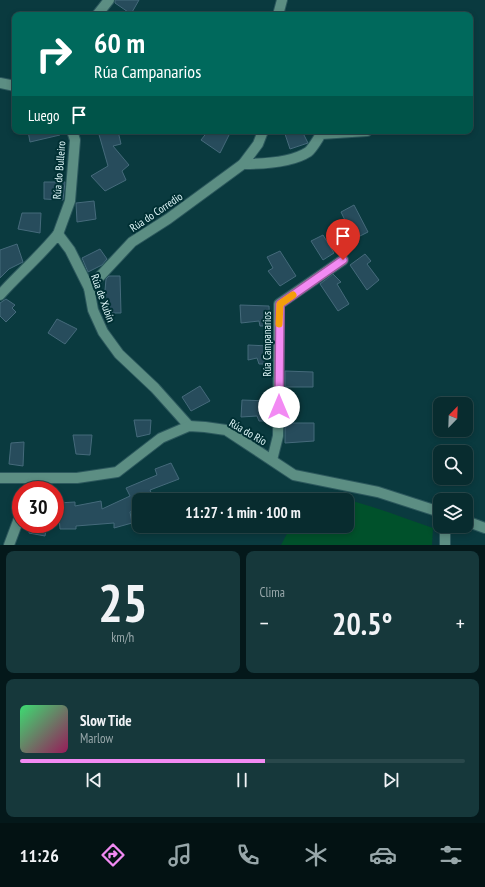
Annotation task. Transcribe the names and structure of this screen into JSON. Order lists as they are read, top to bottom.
{
  "streets": {
    "street": [
      "Rúa do Bulleiro",
      "Rúa do Corredio",
      "Rúa de Xubín",
      "Rúa Campanarios",
      "Rúa do Río"
    ]
  },
  "crossings": [
    ["Rúa do Bulleiro", "Rúa de Xubín"],
    ["Rúa do Corredio", "Rúa de Xubín"],
    ["Rúa de Xubín", "Rúa do Río"],
    ["Rúa Campanarios", "Rúa do Río"]
  ],
  "north": "top right",
  "page": {
    "turn": ["60 m", "Rúa Campanarios"],
    "then": "Luego",
    "limit": "30",
    "trip": "11:27 · 1 min · 100 m",
    "tile": [
      ["25", "km/h"],
      "Clima"
    ],
    "heat": ["−", "20.5°", "+"],
    "song": ["Slow Tide", "Marlow"],
    "tabs": "11:26"
  }
}
